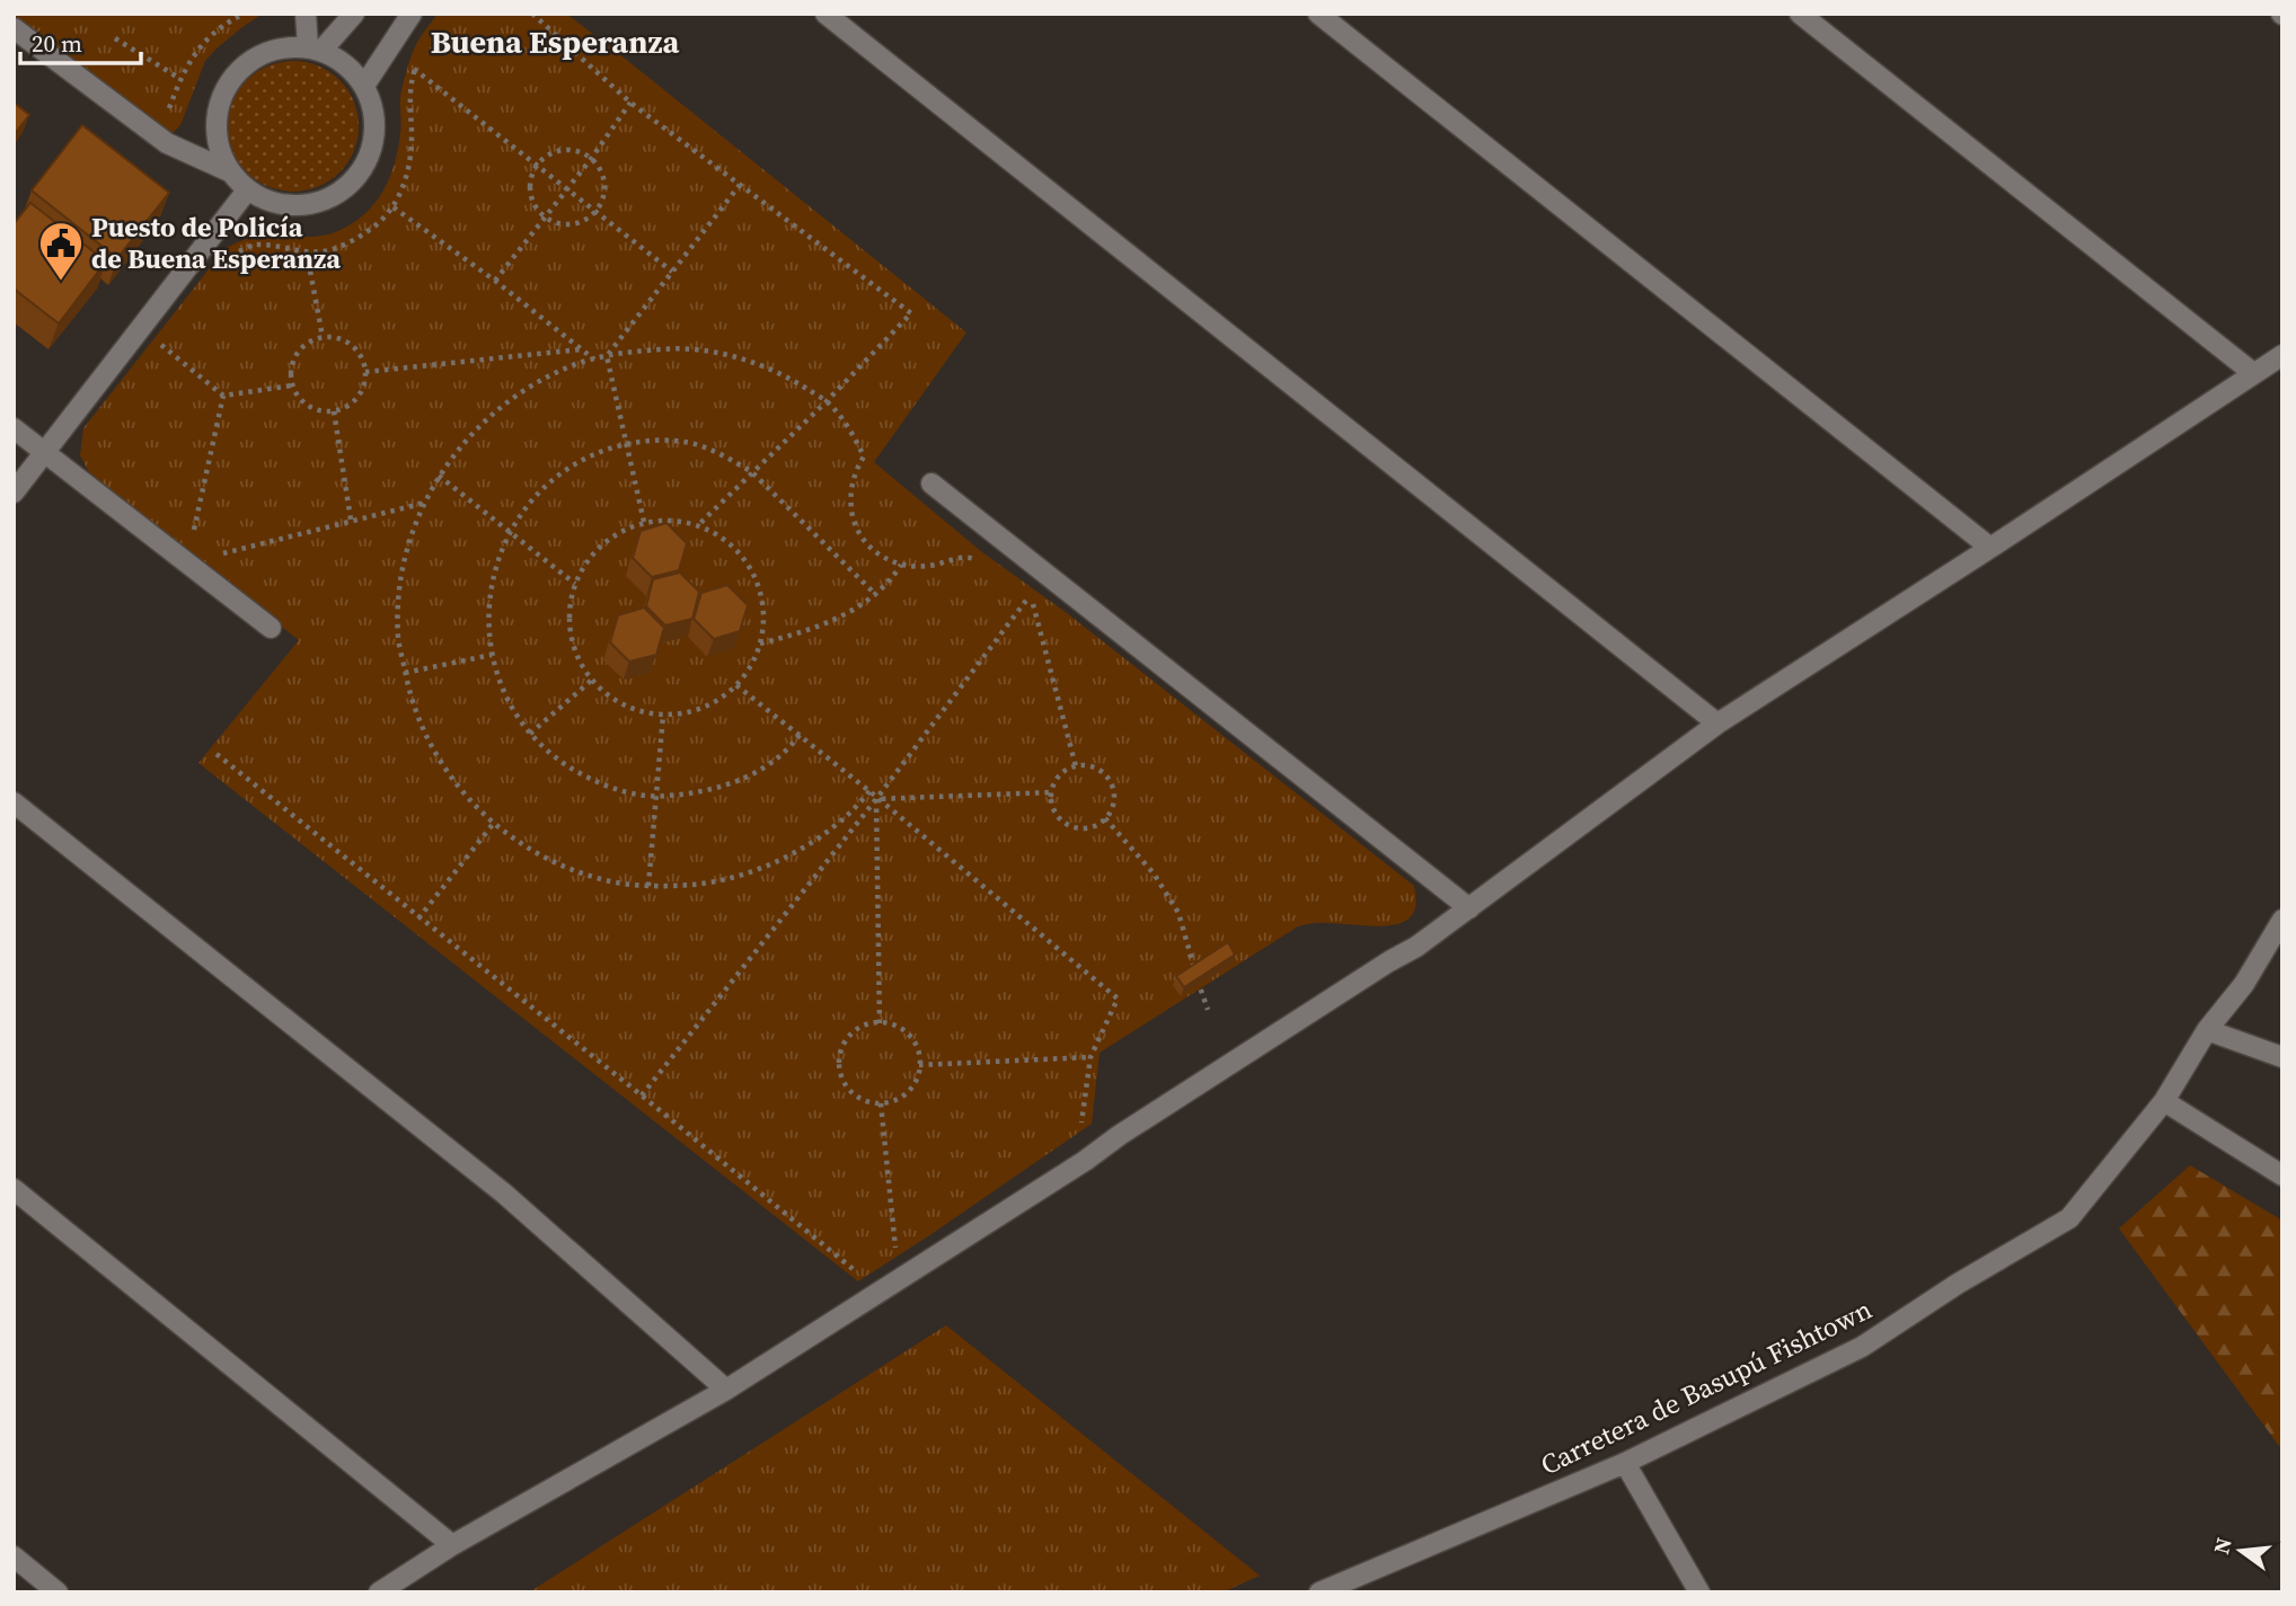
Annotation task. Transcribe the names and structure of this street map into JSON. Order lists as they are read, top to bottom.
{
  "streets": {
    "street": ["Carretera de Basupú Fishtown"]
  },
  "districts": ["Buena Esperanza"],
  "places": {
    "public building": ["Puesto de Policía de Buena Esperanza"]
  },
  "scale_bar": "20 m",
  "north": "left"
}
